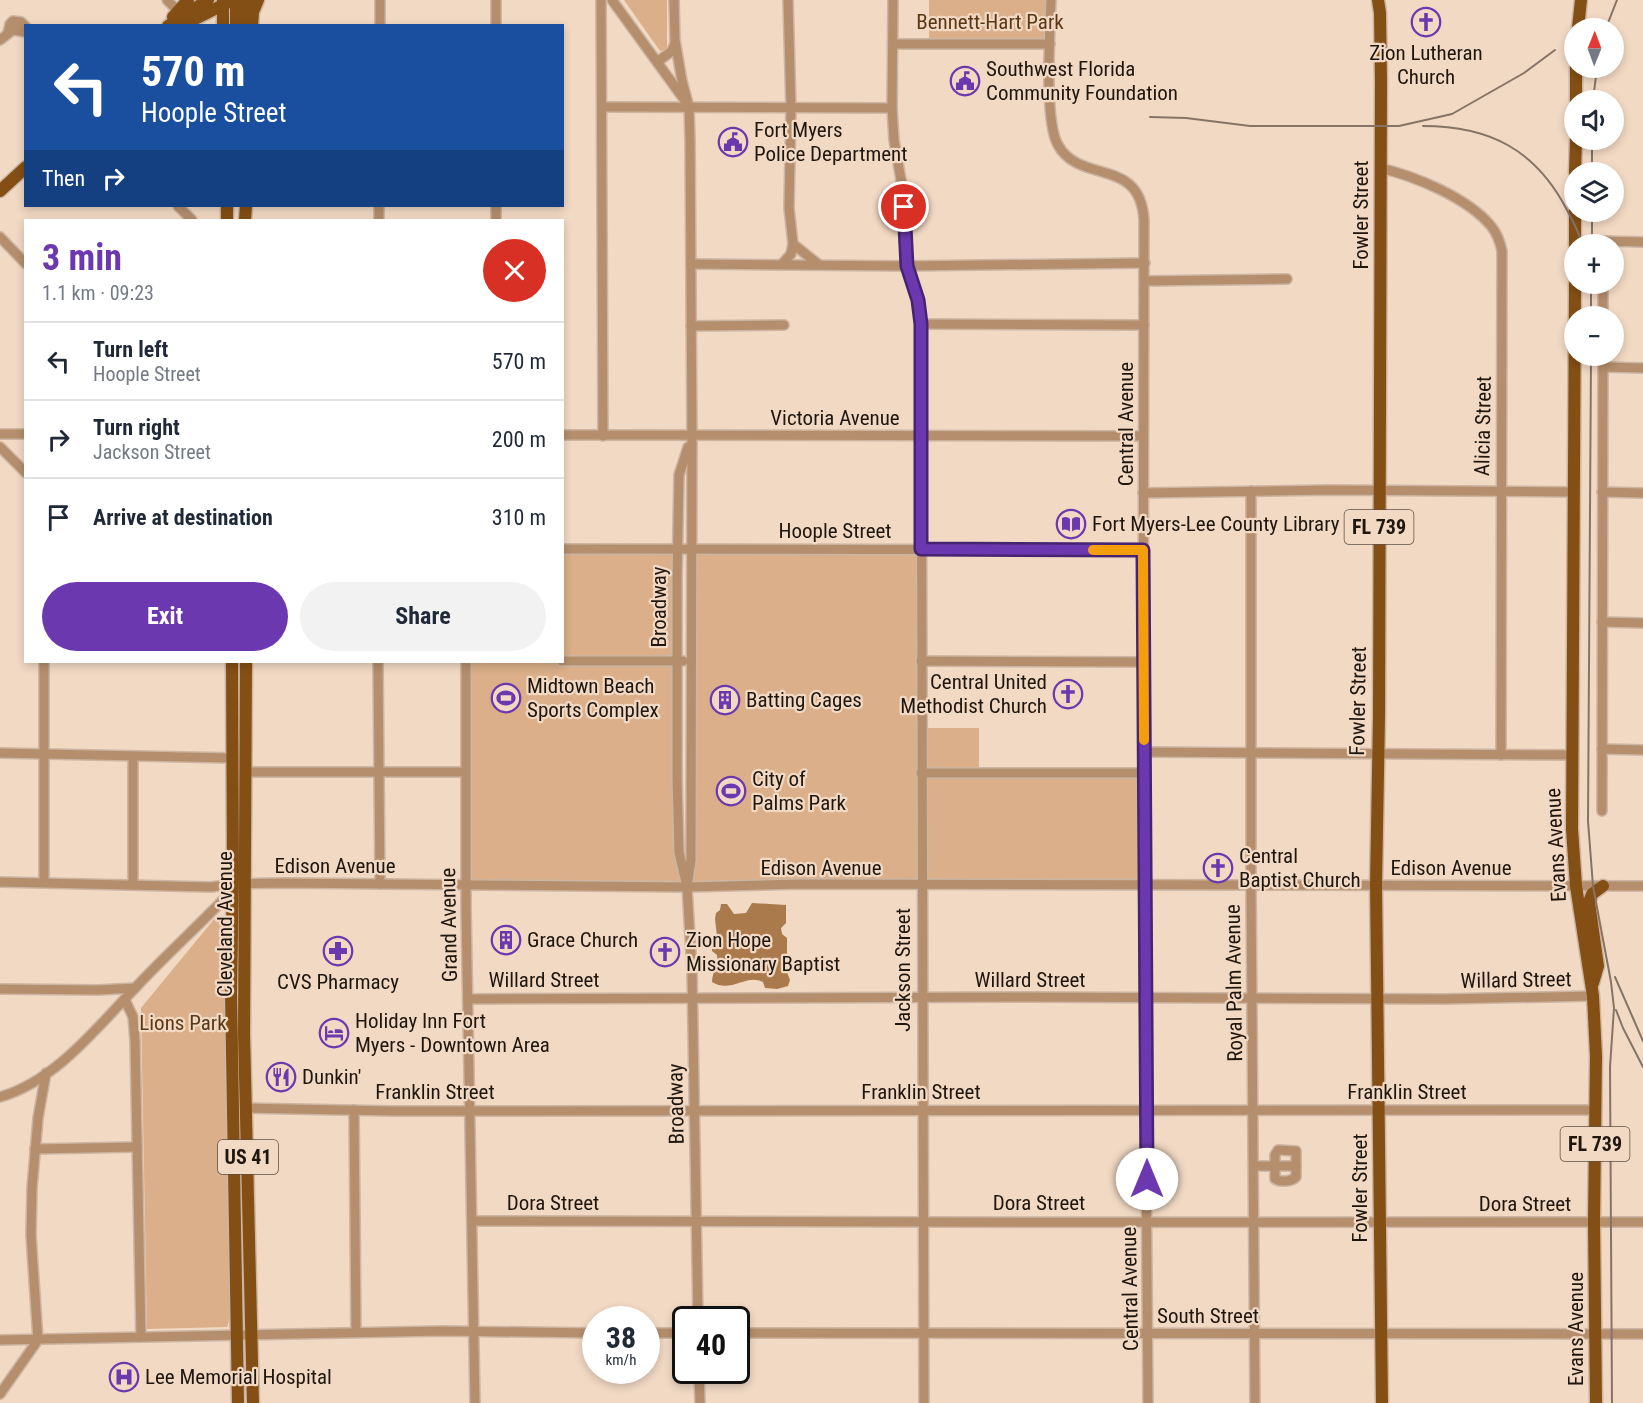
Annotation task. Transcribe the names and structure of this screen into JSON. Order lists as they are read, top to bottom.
{
  "streets": {
    "main road": [
      "Fowler Street",
      "FL 739",
      "Evans Avenue",
      "Cleveland Avenue",
      "US 41"
    ],
    "street": [
      "Victoria Avenue",
      "Central Avenue",
      "Alicia Street",
      "Hoople Street",
      "Broadway",
      "Edison Avenue",
      "Grand Avenue",
      "Jackson Street",
      "Willard Street",
      "Royal Palm Avenue",
      "Franklin Street",
      "Dora Street",
      "South Street"
    ]
  },
  "crossings": [
    ["Fowler Street", "Alicia Street"],
    ["Fowler Street", "Edison Avenue"],
    ["Fowler Street", "Willard Street"],
    ["Fowler Street", "Franklin Street"],
    ["Fowler Street", "Dora Street"],
    ["Fowler Street", "South Street"],
    ["Victoria Avenue", "Central Avenue"],
    ["Victoria Avenue", "Broadway"],
    ["Victoria Avenue", "Jackson Street"],
    ["Central Avenue", "Hoople Street"],
    ["Central Avenue", "Edison Avenue"],
    ["Central Avenue", "Willard Street"],
    ["Central Avenue", "Franklin Street"],
    ["Central Avenue", "Dora Street"],
    ["Central Avenue", "South Street"],
    ["Hoople Street", "Broadway"],
    ["Hoople Street", "Jackson Street"],
    ["Broadway", "Edison Avenue"],
    ["Broadway", "Willard Street"],
    ["Broadway", "Franklin Street"],
    ["Broadway", "Dora Street"],
    ["Evans Avenue", "Edison Avenue"],
    ["Evans Avenue", "Willard Street"],
    ["Evans Avenue", "Franklin Street"],
    ["Evans Avenue", "Dora Street"],
    ["Evans Avenue", "South Street"],
    ["Edison Avenue", "Cleveland Avenue"],
    ["Edison Avenue", "Grand Avenue"],
    ["Edison Avenue", "Jackson Street"],
    ["Edison Avenue", "Royal Palm Avenue"],
    ["Cleveland Avenue", "Franklin Street"],
    ["Grand Avenue", "Willard Street"],
    ["Grand Avenue", "Franklin Street"],
    ["Grand Avenue", "Dora Street"],
    ["Jackson Street", "Willard Street"],
    ["Jackson Street", "Franklin Street"],
    ["Jackson Street", "Dora Street"],
    ["Jackson Street", "South Street"],
    ["Willard Street", "Royal Palm Avenue"],
    ["Royal Palm Avenue", "Franklin Street"],
    ["Royal Palm Avenue", "Dora Street"],
    ["Royal Palm Avenue", "South Street"]
  ],
  "parks": ["Bennett-Hart Park", "Lions Park"],
  "places": {
    "church": [
      "Zion Lutheran Church",
      "Central United Methodist Church",
      "Central Baptist Church",
      "Zion Hope Missionary Baptist"
    ],
    "public building": ["Southwest Florida Community Foundation", "Fort Myers Police Department"],
    "library": ["Fort Myers-Lee County Library"],
    "sports": ["Midtown Beach Sports Complex", "City of Palms Park"],
    "building": ["Batting Cages", "Grace Church"],
    "pharmacy": ["CVS Pharmacy"],
    "hotel": ["Holiday Inn Fort Myers - Downtown Area"],
    "restaurant": ["Dunkin'"],
    "hospital": ["Lee Memorial Hospital"]
  },
  "north": "top",
  "page": {
    "map_buttons": ["+", "−"],
    "turn": ["570 m", "Hoople Street"],
    "then": "Then",
    "heading": ["3 min", "1.1 km · 09:23"],
    "list": [
      {
        "name": "Turn left",
        "note": "Hoople Street",
        "value": "570 m"
      },
      {
        "name": "Turn right",
        "note": "Jackson Street",
        "value": "200 m"
      },
      {
        "name": "Arrive at destination",
        "value": "310 m"
      }
    ],
    "buttons": ["Exit", "Share"],
    "speed": "38 km/h",
    "limit": "40"
  }
}
